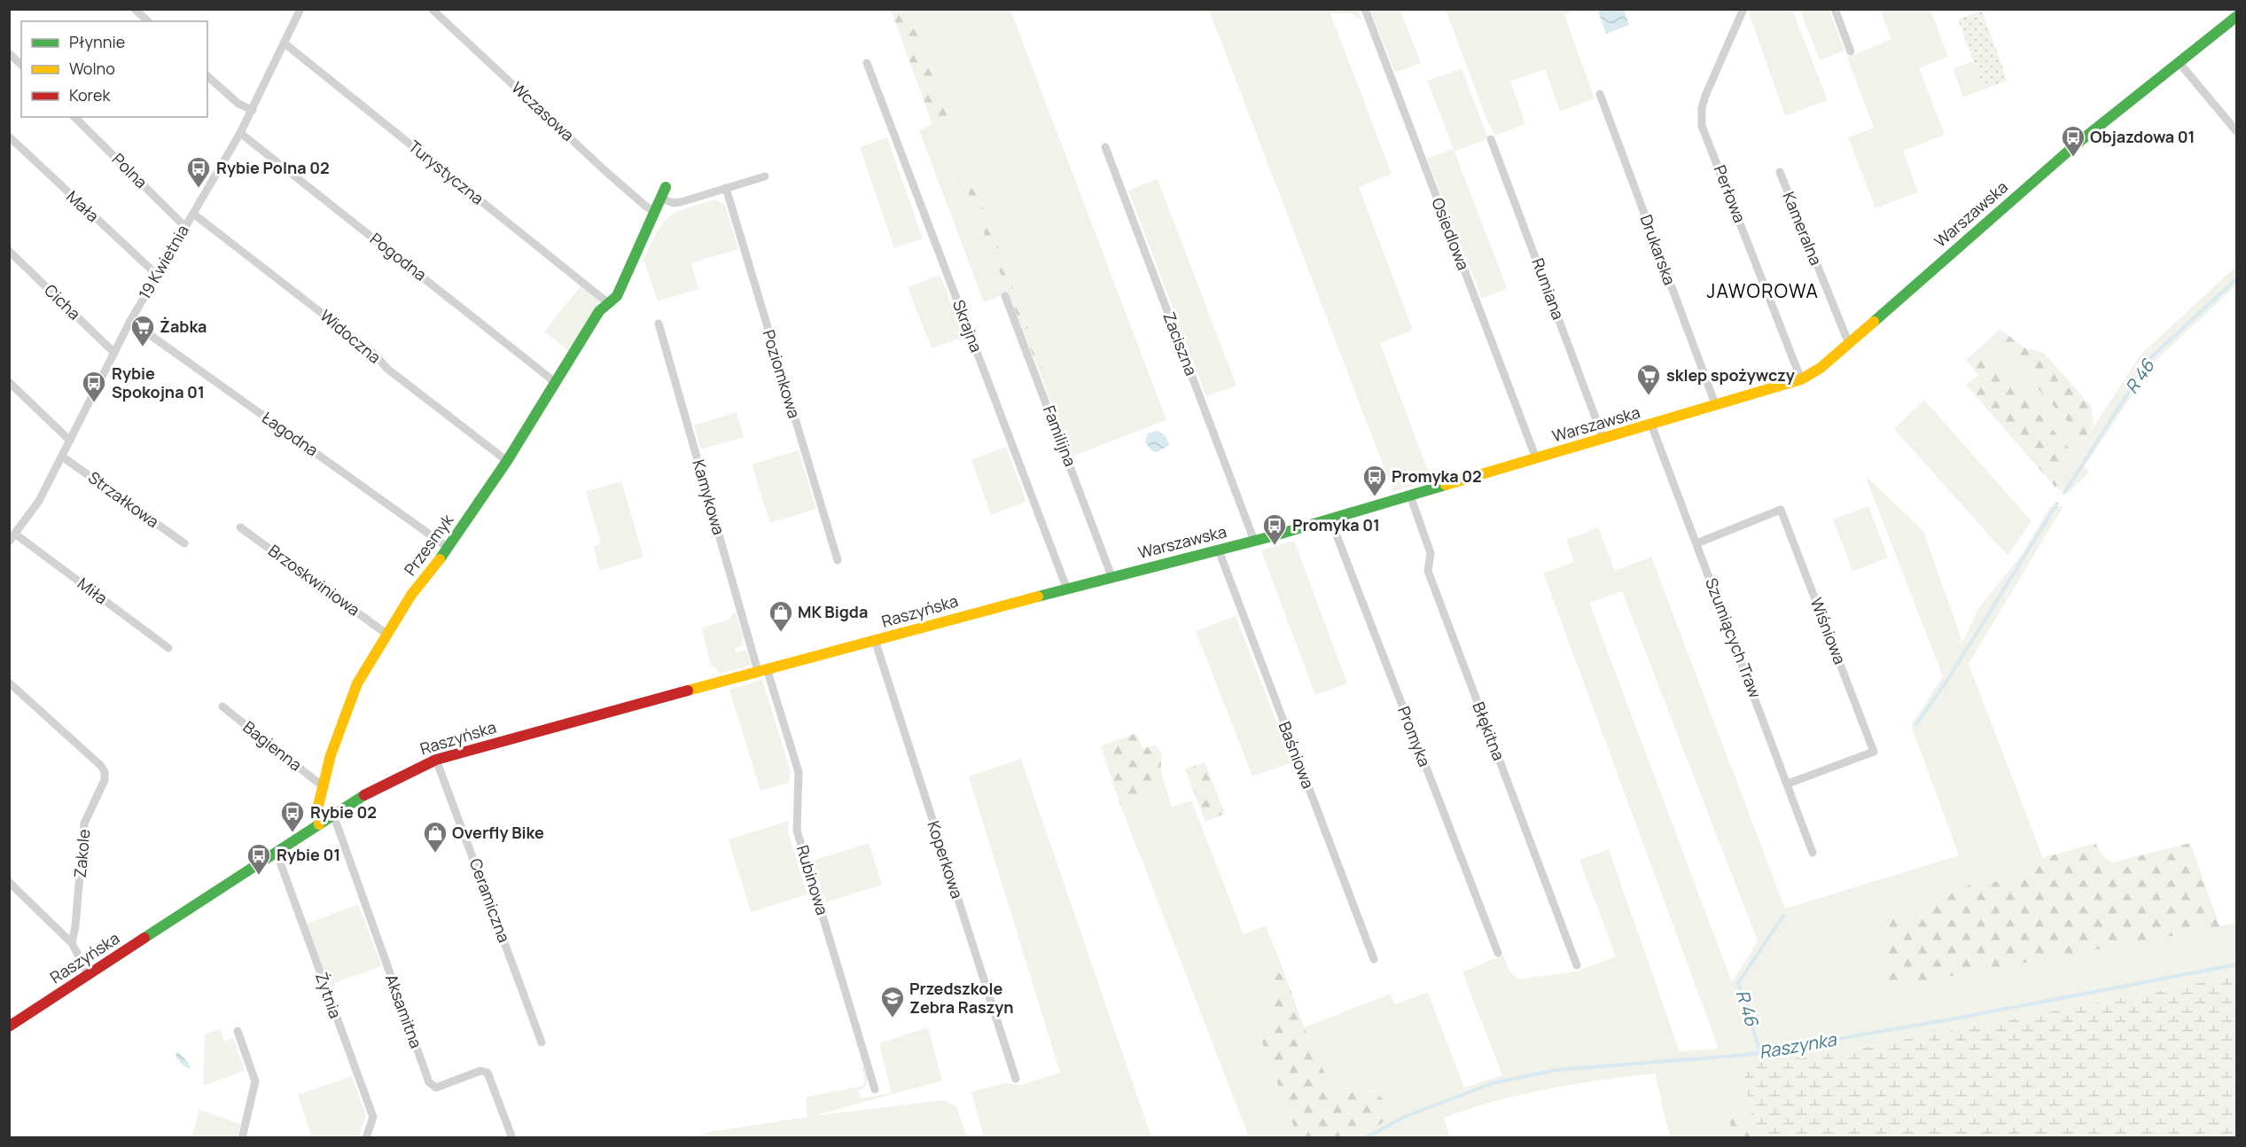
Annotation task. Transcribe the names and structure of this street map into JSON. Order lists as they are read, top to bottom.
{
  "streets": {
    "street": [
      "Wczasowa",
      "Polna",
      "Turystyczna",
      "Perłowa",
      "Mała",
      "Warszawska",
      "Kameralna",
      "Osiedlowa",
      "Drukarska",
      "Pogodna",
      "19 Kwietnia",
      "Rumiana",
      "Cicha",
      "Skrajna",
      "Widoczna",
      "Zaciszna",
      "Poziomkowa",
      "Łagodna",
      "Familijna",
      "Kamykowa",
      "Strzałkowa",
      "Przesmyk",
      "Brzoskwiniowa",
      "Miła",
      "Raszyńska",
      "Wiśniowa",
      "Szumiących Traw",
      "Błękitna",
      "Promyka",
      "Bagienna",
      "Baśniowa",
      "Zakole",
      "Koperkowa",
      "Rubinowa",
      "Ceramiczna",
      "Żytnia",
      "Aksamitna"
    ]
  },
  "crossings": [
    ["Wczasowa", "Przesmyk"],
    ["Polna", "19 Kwietnia"],
    ["Turystyczna", "19 Kwietnia"],
    ["Turystyczna", "Przesmyk"],
    ["Perłowa", "Warszawska"],
    ["Mała", "19 Kwietnia"],
    ["Warszawska", "Kameralna"],
    ["Warszawska", "Osiedlowa"],
    ["Warszawska", "Drukarska"],
    ["Warszawska", "Rumiana"],
    ["Warszawska", "Skrajna"],
    ["Warszawska", "Zaciszna"],
    ["Warszawska", "Familijna"],
    ["Warszawska", "Raszyńska"],
    ["Warszawska", "Szumiących Traw"],
    ["Warszawska", "Błękitna"],
    ["Warszawska", "Promyka"],
    ["Warszawska", "Baśniowa"],
    ["Pogodna", "19 Kwietnia"],
    ["Pogodna", "Przesmyk"],
    ["19 Kwietnia", "Cicha"],
    ["19 Kwietnia", "Widoczna"],
    ["19 Kwietnia", "Łagodna"],
    ["19 Kwietnia", "Strzałkowa"],
    ["19 Kwietnia", "Miła"],
    ["Widoczna", "Przesmyk"],
    ["Łagodna", "Przesmyk"],
    ["Kamykowa", "Raszyńska"],
    ["Kamykowa", "Rubinowa"],
    ["Przesmyk", "Brzoskwiniowa"],
    ["Przesmyk", "Raszyńska"],
    ["Przesmyk", "Bagienna"],
    ["Raszyńska", "Koperkowa"],
    ["Raszyńska", "Rubinowa"],
    ["Raszyńska", "Ceramiczna"],
    ["Raszyńska", "Żytnia"],
    ["Raszyńska", "Aksamitna"],
    ["Wiśniowa", "Szumiących Traw"]
  ],
  "districts": ["JAWOROWA"],
  "water": ["R 46", "Raszynka"],
  "places": {
    "bus stop": [
      "Objazdowa 01",
      "Rybie Polna 02",
      "Rybie Spokojna 01",
      "Promyka 02",
      "Promyka 01",
      "Rybie 02",
      "Rybie 01"
    ],
    "supermarket": ["Żabka", "sklep spożywczy"],
    "shop": ["MK Bigda", "Overfly Bike"],
    "school or university": ["Przedszkole Zebra Raszyn"]
  },
  "legend": ["Płynnie", "Wolno", "Korek"]
}
